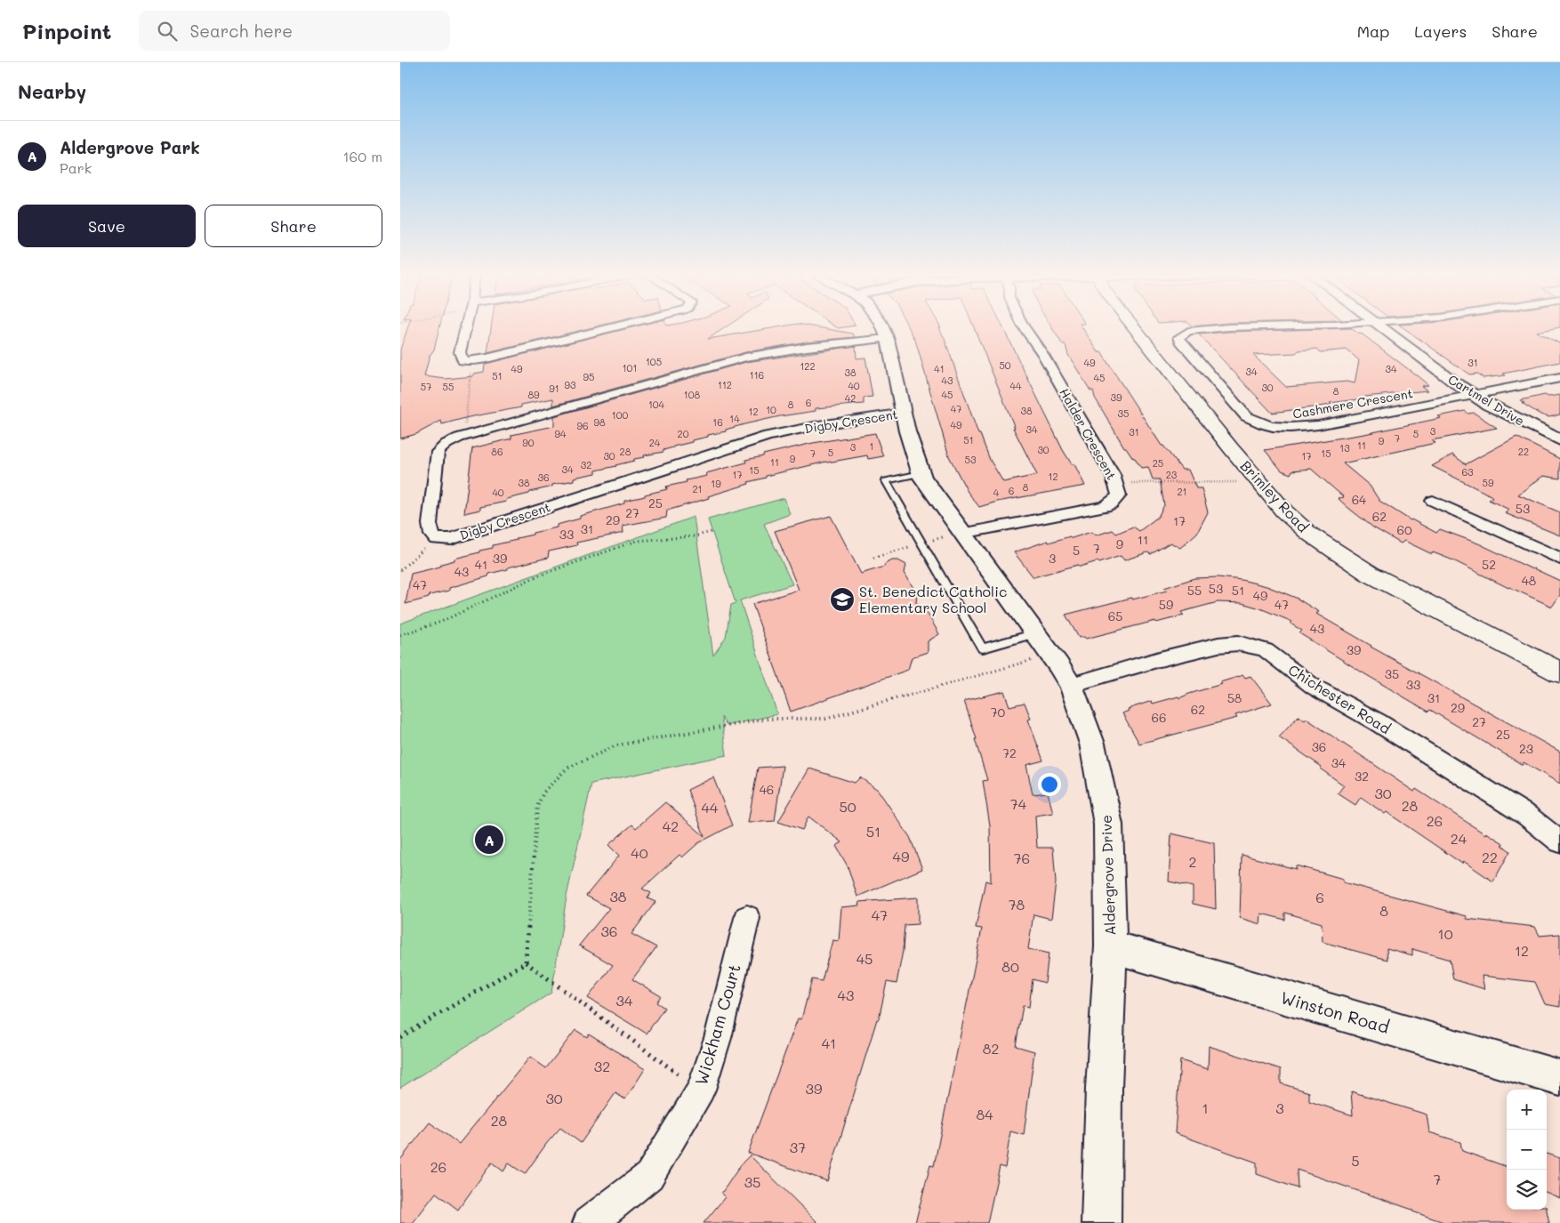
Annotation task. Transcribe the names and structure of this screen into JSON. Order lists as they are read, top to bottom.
{
  "streets": {
    "main road": ["Brimley Road"],
    "street": [
      "Cartmel Drive",
      "Cashmere Crescent",
      "Digby Crescent",
      "Halder Crescent",
      "Chichester Road",
      "Aldergrove Drive",
      "Winston Road",
      "Wickham Court"
    ]
  },
  "crossings": [
    ["Cartmel Drive", "Cashmere Crescent"],
    ["Digby Crescent", "Aldergrove Drive"],
    ["Halder Crescent", "Aldergrove Drive"],
    ["Chichester Road", "Aldergrove Drive"],
    ["Aldergrove Drive", "Winston Road"]
  ],
  "places": {
    "school or university": ["St. Benedict Catholic Elementary School"]
  },
  "house_numbers": [
    "105",
    "49",
    "31",
    "50",
    "122",
    "101",
    "49",
    "41",
    "34",
    "34",
    "38",
    "116",
    "51",
    "95",
    "45",
    "43",
    "93",
    "112",
    "40",
    "44",
    "57",
    "55",
    "30",
    "91",
    "8",
    "89",
    "108",
    "45",
    "39",
    "42",
    "6",
    "104",
    "8",
    "47",
    "10",
    "38",
    "12",
    "35",
    "100",
    "14",
    "98",
    "16",
    "49",
    "96",
    "34",
    "3",
    "31",
    "94",
    "20",
    "5",
    "7",
    "51",
    "9",
    "90",
    "24",
    "11",
    "1",
    "3",
    "13",
    "30",
    "86",
    "28",
    "22",
    "5",
    "7",
    "15",
    "30",
    "17",
    "9",
    "53",
    "11",
    "25",
    "32",
    "34",
    "15",
    "63",
    "17",
    "23",
    "12",
    "36",
    "38",
    "59",
    "19",
    "8",
    "21",
    "6",
    "21",
    "40",
    "4",
    "64",
    "25",
    "53",
    "27",
    "62",
    "29",
    "17",
    "31",
    "60",
    "33",
    "11",
    "9",
    "7",
    "5",
    "39",
    "3",
    "41",
    "52",
    "43",
    "48",
    "47",
    "53",
    "55",
    "51",
    "49",
    "59",
    "47",
    "65",
    "43",
    "39",
    "35",
    "33",
    "58",
    "31",
    "29",
    "62",
    "70",
    "66",
    "27",
    "25",
    "36",
    "23",
    "72",
    "34",
    "32",
    "46",
    "30",
    "74",
    "28",
    "50",
    "44",
    "26",
    "42",
    "51",
    "24",
    "40",
    "49",
    "22",
    "76",
    "2",
    "38",
    "6",
    "78",
    "8",
    "47",
    "36",
    "10",
    "12",
    "45",
    "80",
    "43",
    "34",
    "41",
    "82",
    "32",
    "39",
    "30",
    "1",
    "3",
    "84",
    "28",
    "37",
    "5",
    "26",
    "7",
    "35"
  ],
  "page": {
    "header": "Pinpoint",
    "search": "Search here",
    "nav": ["Map", "Layers", "Share"],
    "heading": "Nearby",
    "list": [
      {
        "mark": "A",
        "name": "Aldergrove Park",
        "note": "Park",
        "value": "160 m"
      }
    ],
    "buttons": ["Save", "Share"],
    "pins": "A",
    "map_buttons": ["+", "−"]
  }
}
